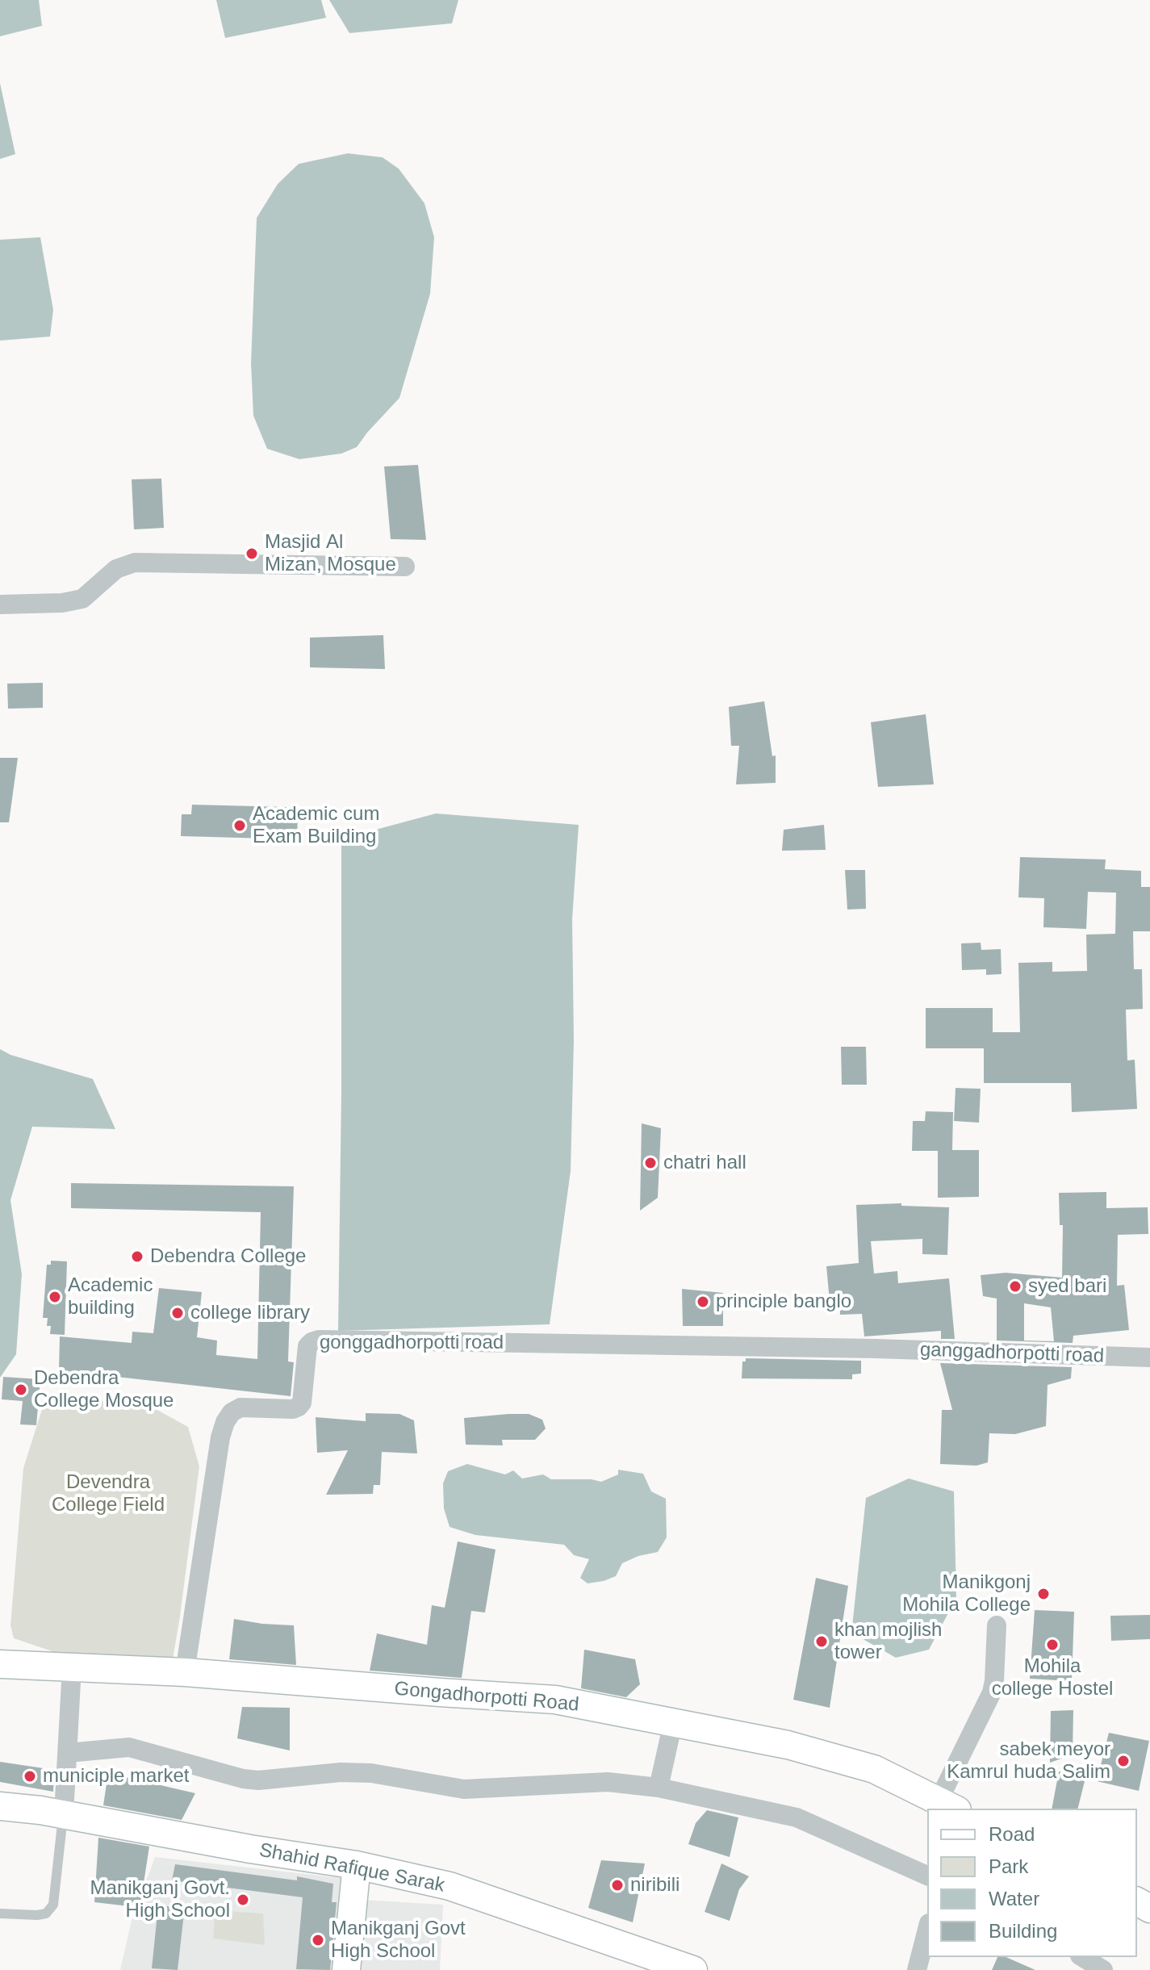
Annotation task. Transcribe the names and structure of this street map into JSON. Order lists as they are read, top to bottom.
{
  "streets": {
    "street": [
      "gonggadhorpotti road",
      "ganggadhorpotti road",
      "Gongadhorpotti Road",
      "Shahid Rafique Sarak"
    ]
  },
  "crossings": [
    ["gonggadhorpotti road", "ganggadhorpotti road"],
    ["gonggadhorpotti road", "Gongadhorpotti Road"]
  ],
  "parks": ["Devendra College Field"],
  "places": [
    "Masjid Al Mizan, Mosque",
    "Academic cum Exam Building",
    "chatri hall",
    "Debendra College",
    "syed bari",
    "Academic building",
    "principle banglo",
    "college library",
    "Debendra College Mosque",
    "Manikgonj Mohila College",
    "khan mojlish tower",
    "Mohila college Hostel",
    "sabek meyor Kamrul huda Salim",
    "municiple market",
    "niribili",
    "Manikganj Govt. High School",
    "Manikganj Govt High School"
  ],
  "legend": [
    "Road",
    "Park",
    "Water",
    "Building"
  ]
}
